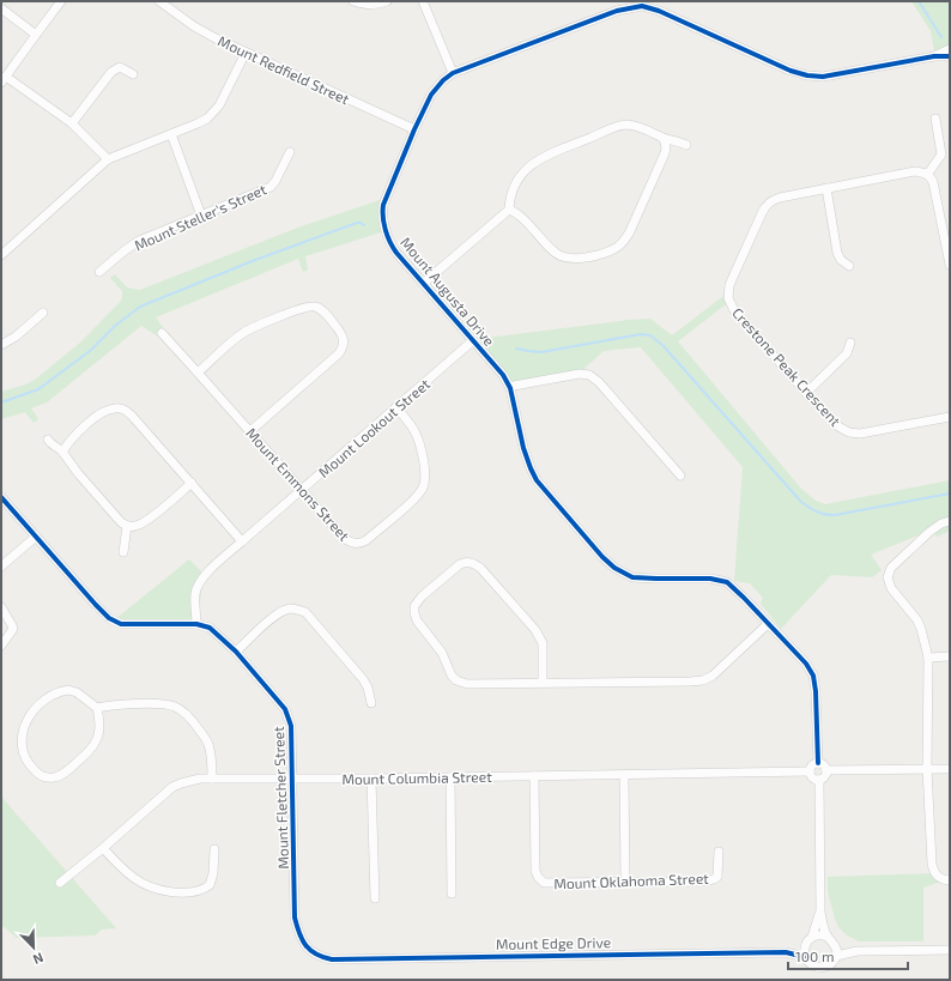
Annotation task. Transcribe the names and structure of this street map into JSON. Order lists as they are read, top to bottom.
{
  "streets": {
    "street": [
      "Mount Redfield Street",
      "Mount Steller's Street",
      "Mount Augusta Drive",
      "Crestone Peak Crescent",
      "Mount Lookout Street",
      "Mount Emmons Street",
      "Mount Columbia Street",
      "Mount Fletcher Street",
      "Mount Oklahoma Street",
      "Mount Edge Drive"
    ]
  },
  "crossings": [
    ["Mount Redfield Street", "Mount Augusta Drive"],
    ["Mount Augusta Drive", "Mount Lookout Street"],
    ["Mount Augusta Drive", "Mount Columbia Street"],
    ["Mount Lookout Street", "Mount Emmons Street"],
    ["Mount Lookout Street", "Mount Fletcher Street"],
    ["Mount Columbia Street", "Mount Fletcher Street"],
    ["Mount Columbia Street", "Mount Oklahoma Street"],
    ["Mount Fletcher Street", "Mount Edge Drive"]
  ],
  "scale_bar": "100 m",
  "north": "bottom right"
}
